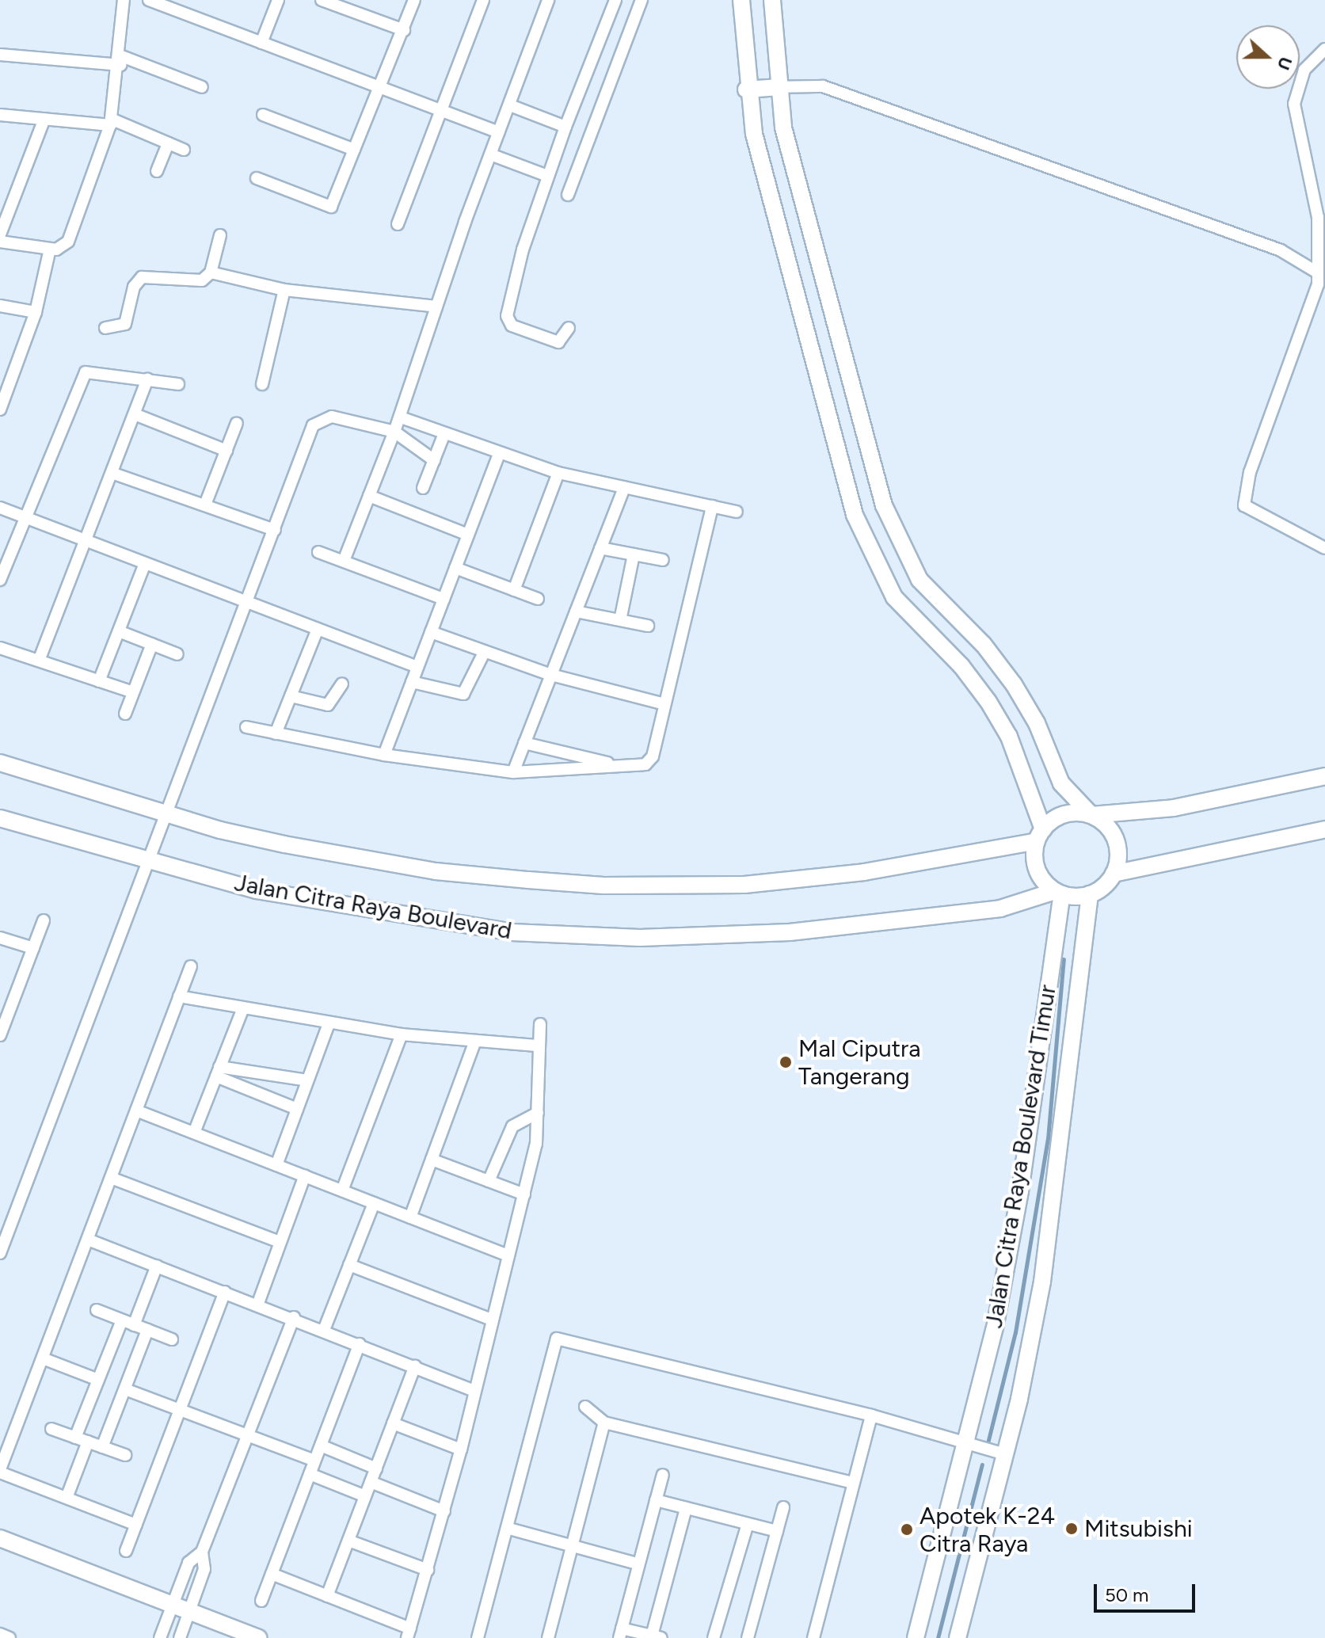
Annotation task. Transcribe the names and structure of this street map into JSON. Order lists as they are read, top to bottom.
{
  "streets": {
    "street": ["Jalan Citra Raya Boulevard", "Jalan Citra Raya Boulevard Timur"]
  },
  "crossings": [
    ["Jalan Citra Raya Boulevard", "Jalan Citra Raya Boulevard Timur"]
  ],
  "places": ["Mal Ciputra Tangerang", "Mitsubishi", "Apotek K-24 Citra Raya"],
  "scale_bar": "50 m",
  "north": "right"
}
